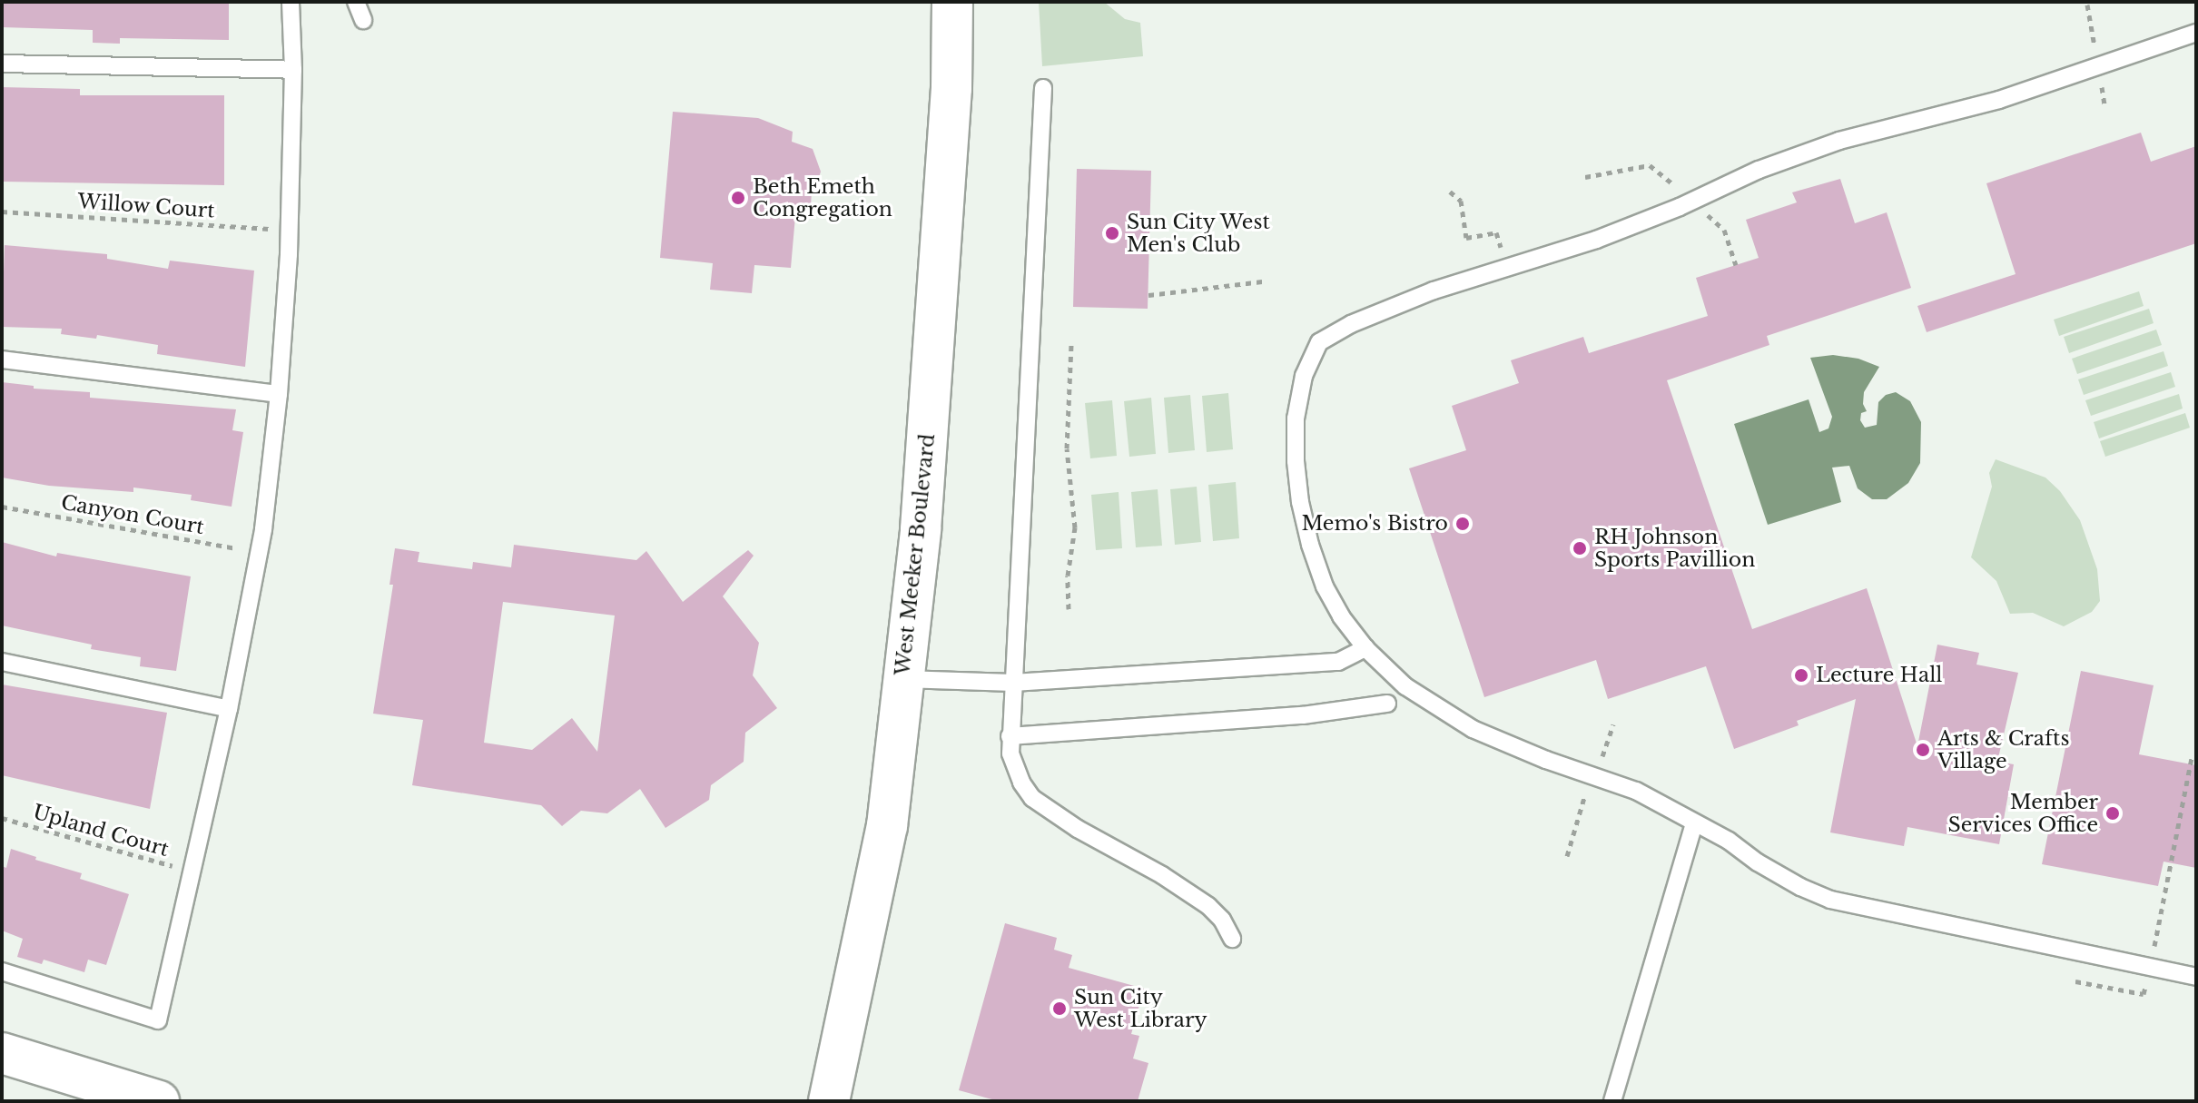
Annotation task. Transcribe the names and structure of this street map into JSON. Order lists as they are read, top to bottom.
{
  "streets": {
    "street": ["West Meeker Boulevard"],
    "path": ["Willow Court", "Canyon Court", "Upland Court"]
  },
  "places": [
    "Beth Emeth Congregation",
    "Sun City West Men's Club",
    "Memo's Bistro",
    "RH Johnson Sports Pavillion",
    "Lecture Hall",
    "Arts & Crafts Village",
    "Member Services Office",
    "Sun City West Library"
  ]
}
